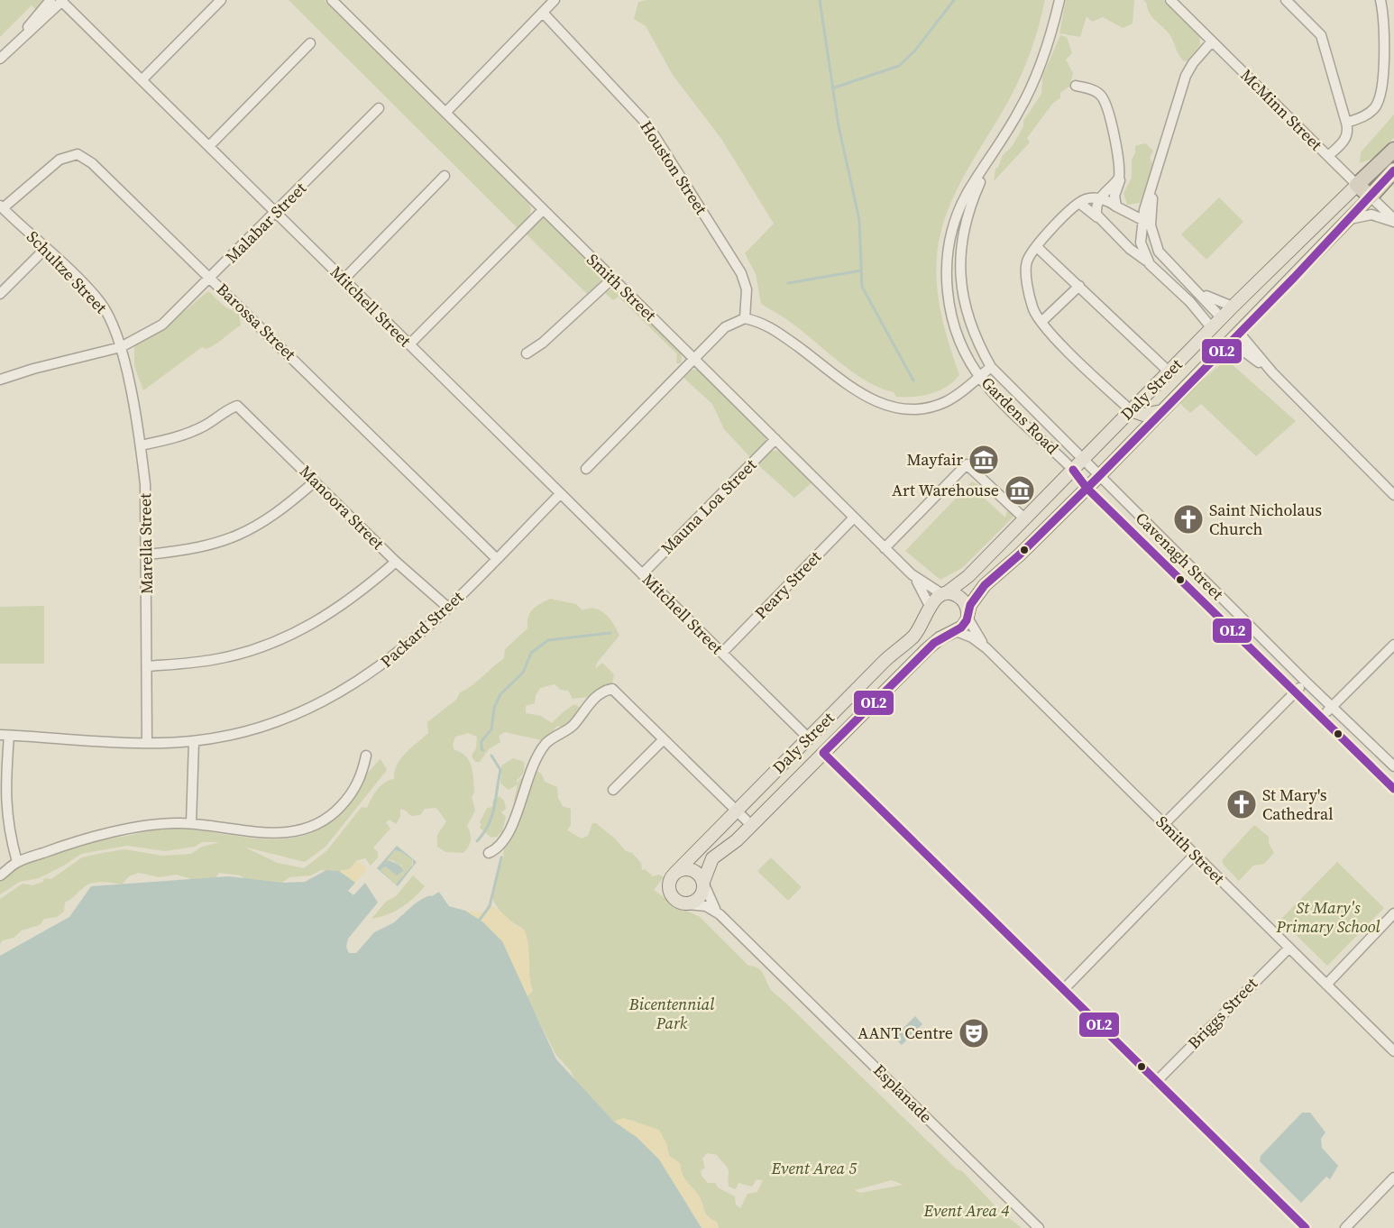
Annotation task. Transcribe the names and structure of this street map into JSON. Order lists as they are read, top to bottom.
{
  "streets": {
    "highway": ["McMinn Street"],
    "main road": ["Mitchell Street", "Daly Street"],
    "street": [
      "Houston Street",
      "Malabar Street",
      "Schultze Street",
      "Smith Street",
      "Barossa Street",
      "Gardens Road",
      "Mauna Loa Street",
      "Manoora Street",
      "Marella Street",
      "Cavenagh Street",
      "Peary Street",
      "Packard Street",
      "Briggs Street",
      "Esplanade"
    ]
  },
  "crossings": [
    ["McMinn Street", "Daly Street"],
    ["Malabar Street", "Schultze Street"],
    ["Malabar Street", "Mitchell Street"],
    ["Malabar Street", "Barossa Street"],
    ["Malabar Street", "Marella Street"],
    ["Schultze Street", "Barossa Street"],
    ["Schultze Street", "Marella Street"],
    ["Smith Street", "Daly Street"],
    ["Smith Street", "Mauna Loa Street"],
    ["Smith Street", "Peary Street"],
    ["Smith Street", "Briggs Street"],
    ["Mitchell Street", "Daly Street"],
    ["Mitchell Street", "Mauna Loa Street"],
    ["Mitchell Street", "Peary Street"],
    ["Mitchell Street", "Packard Street"],
    ["Mitchell Street", "Briggs Street"],
    ["Barossa Street", "Packard Street"],
    ["Daly Street", "Gardens Road"],
    ["Daly Street", "Cavenagh Street"],
    ["Daly Street", "Esplanade"],
    ["Gardens Road", "Cavenagh Street"],
    ["Manoora Street", "Marella Street"],
    ["Manoora Street", "Packard Street"],
    ["Marella Street", "Packard Street"]
  ],
  "parks": [
    "St Mary's Primary School",
    "Bicentennial Park",
    "Event Area 5",
    "Event Area 4"
  ],
  "places": {
    "museum": ["Mayfair", "Art Warehouse"],
    "church": ["Saint Nicholaus Church", "St Mary's Cathedral"],
    "theatre": ["AANT Centre"]
  },
  "lines": ["transit line OL2"]
}
